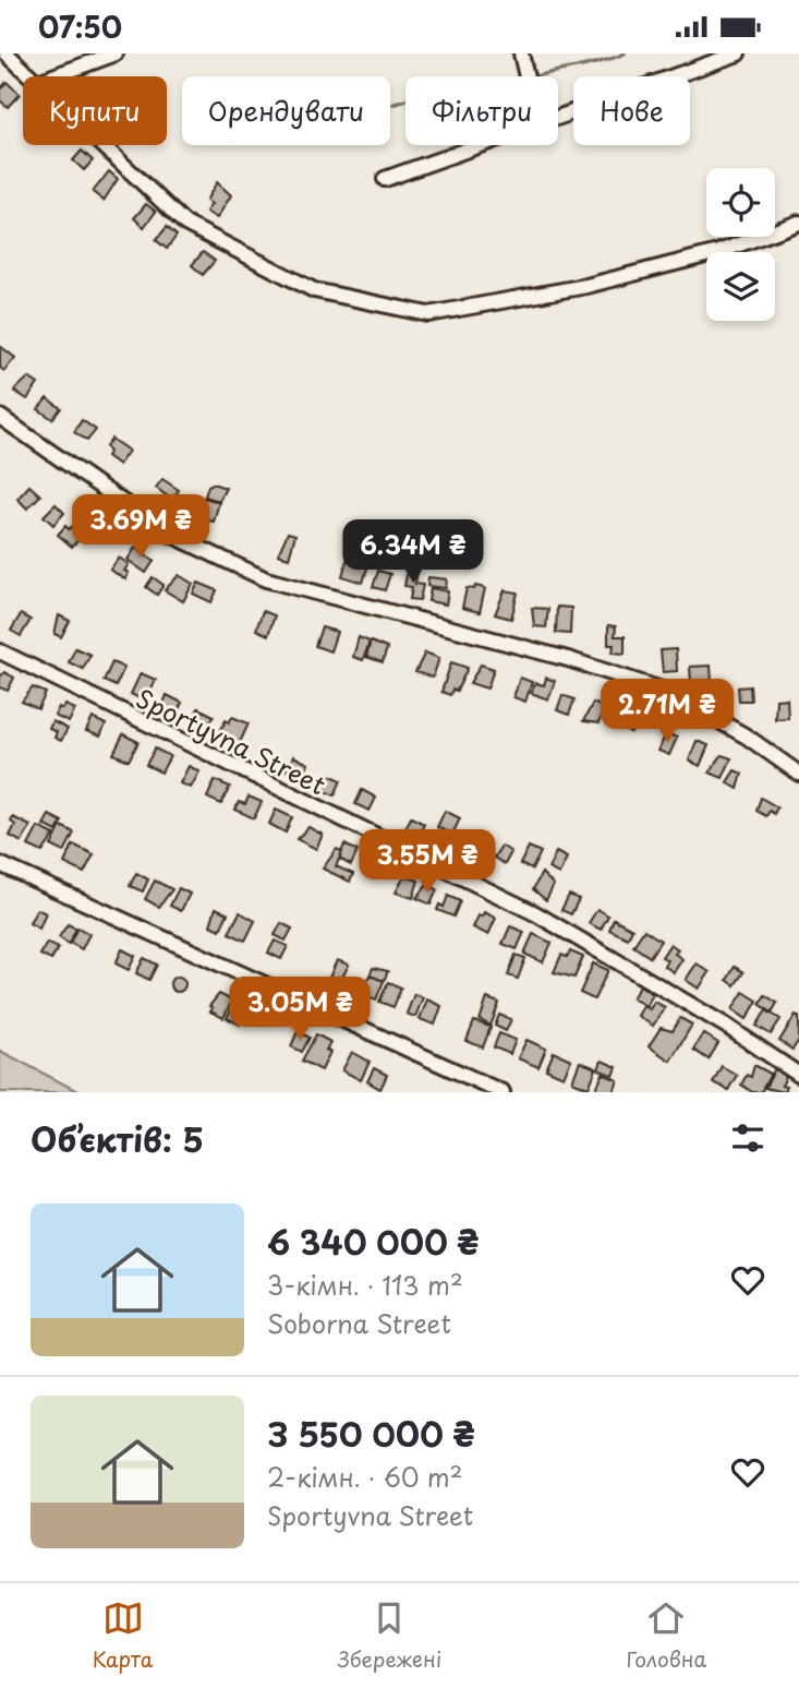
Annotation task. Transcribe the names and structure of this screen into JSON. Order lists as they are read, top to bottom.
{
  "streets": {
    "street": ["Sportyvna Street"]
  },
  "page": {
    "status": "07:50",
    "chip": [
      "Купити",
      "Орендувати",
      "Фільтри",
      "Нове"
    ],
    "price": [
      "3.69M ₴",
      "6.34M ₴",
      "2.71M ₴",
      "3.55M ₴",
      "3.05M ₴"
    ],
    "heading": "Об’єктів: 5",
    "list": [
      {
        "name": "6 340 000 ₴",
        "note": "3-кімн. · 113 m² · Soborna Street"
      },
      {
        "name": "3 550 000 ₴",
        "note": "2-кімн. · 60 m² · Sportyvna Street"
      }
    ],
    "tabs": ["Карта", "Збережені", "Головна"]
  }
}
